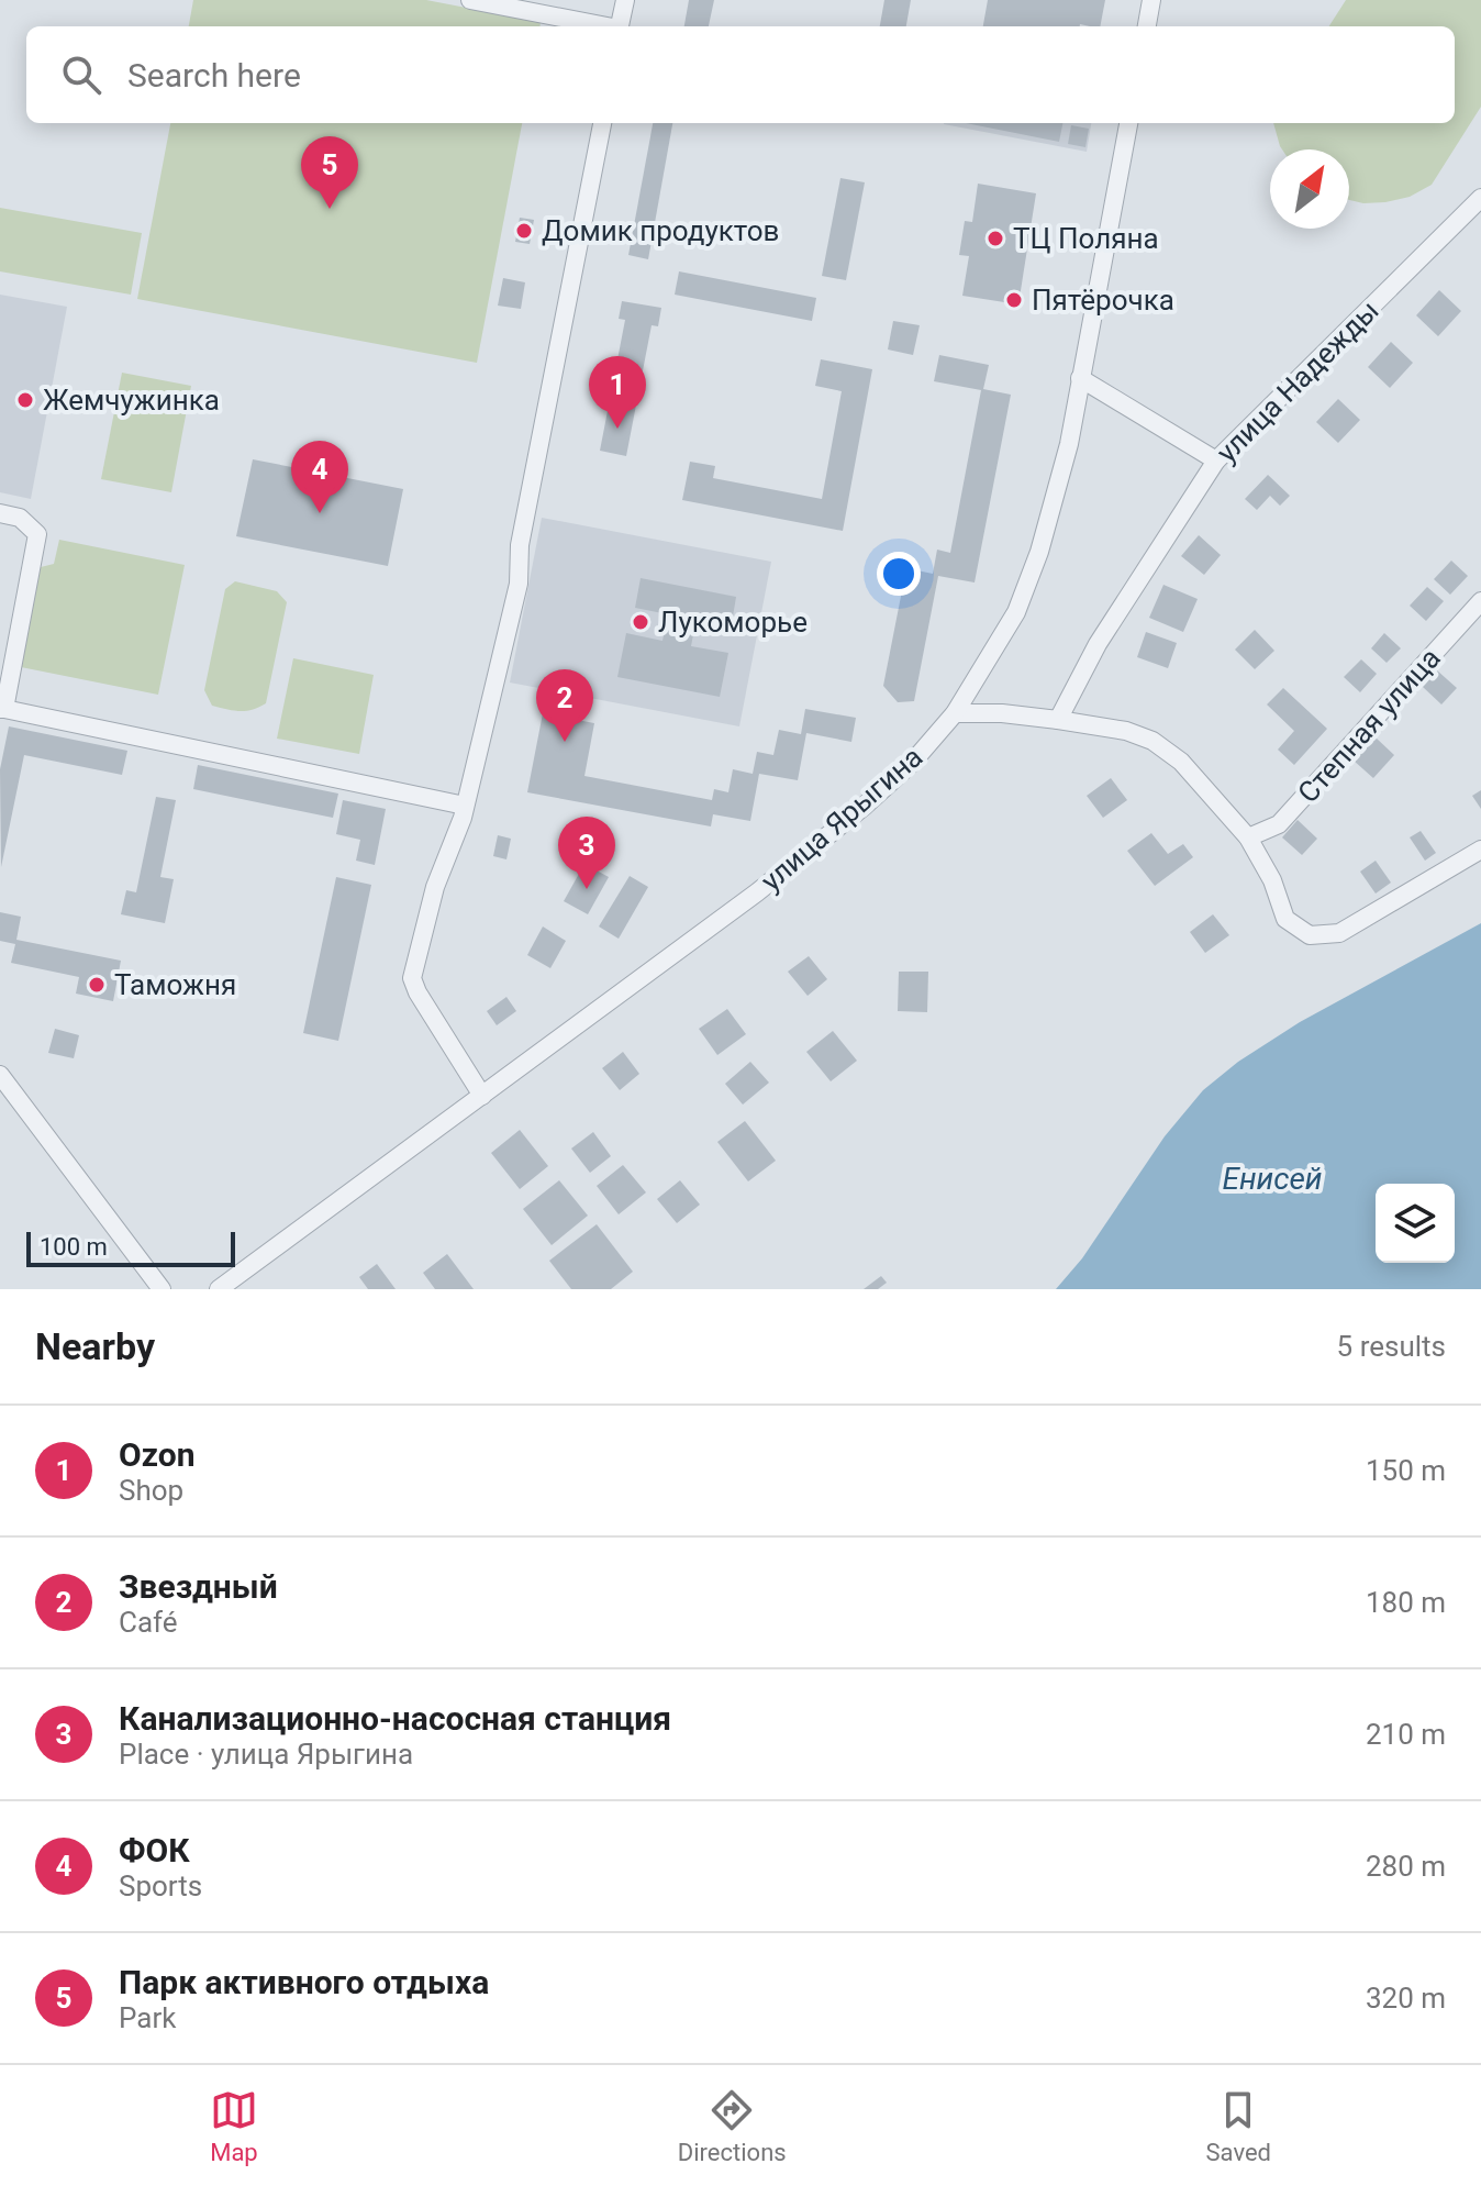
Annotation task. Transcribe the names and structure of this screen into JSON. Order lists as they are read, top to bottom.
{
  "streets": {
    "street": ["улица Надежды", "Степная улица", "улица Ярыгина"]
  },
  "water": ["Енисей"],
  "places": [
    "Домик продуктов",
    "ТЦ Поляна",
    "Пятёрочка",
    "Жемчужинка",
    "Лукоморье",
    "Таможня"
  ],
  "scale_bar": "100 m",
  "north": "top right",
  "page": {
    "search": "Search here",
    "pins": [
      "5",
      "1",
      "4",
      "2",
      "3"
    ],
    "scale": "100 m",
    "heading": ["Nearby", "5 results"],
    "list": [
      {
        "mark": "1",
        "name": "Ozon",
        "note": "Shop",
        "value": "150 m"
      },
      {
        "mark": "2",
        "name": "Звездный",
        "note": "Café",
        "value": "180 m"
      },
      {
        "mark": "3",
        "name": "Канализационно-насосная станция",
        "note": "Place · улица Ярыгина",
        "value": "210 m"
      },
      {
        "mark": "4",
        "name": "ФОК",
        "note": "Sports",
        "value": "280 m"
      },
      {
        "mark": "5",
        "name": "Парк активного отдыха",
        "note": "Park",
        "value": "320 m"
      }
    ],
    "nav": ["Map", "Directions", "Saved"]
  }
}
